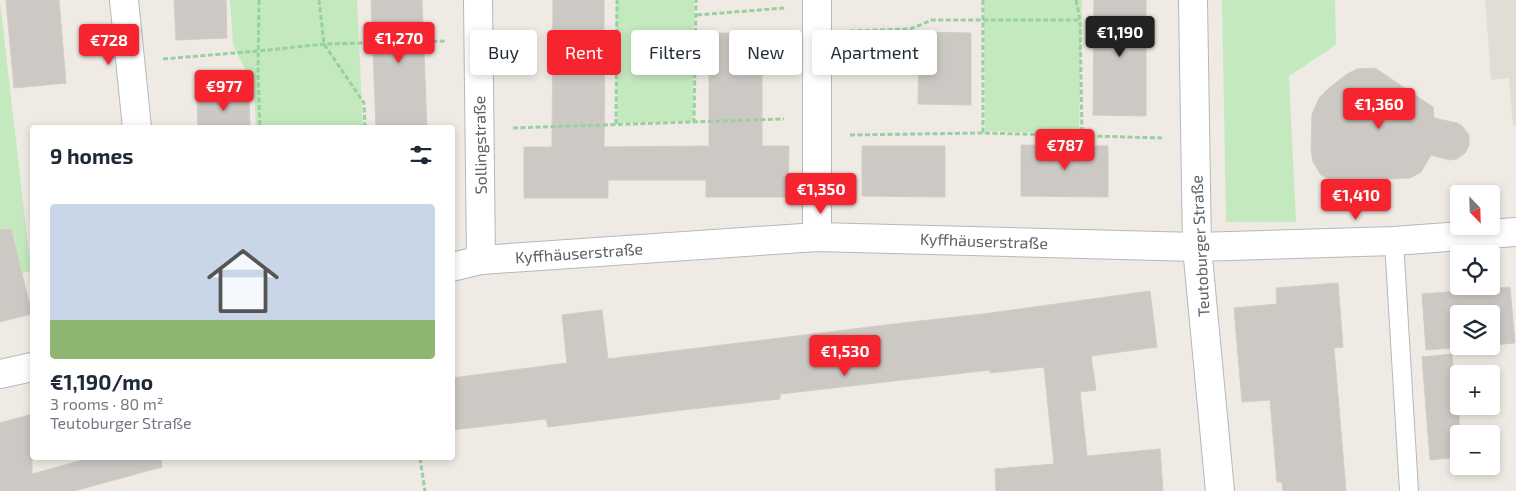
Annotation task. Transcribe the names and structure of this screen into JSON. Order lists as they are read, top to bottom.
{
  "streets": {
    "street": ["Sollingstraße", "Kyffhäuserstraße", "Teutoburger Straße"]
  },
  "crossings": [
    ["Sollingstraße", "Kyffhäuserstraße"],
    ["Kyffhäuserstraße", "Teutoburger Straße"]
  ],
  "north": "bottom right",
  "page": {
    "price": [
      "€1,190",
      "€1,270",
      "€728",
      "€977",
      "€1,360",
      "€787",
      "€1,350",
      "€1,410",
      "€1,530"
    ],
    "chip": [
      "Buy",
      "Rent",
      "Filters",
      "New",
      "Apartment"
    ],
    "heading": "9 homes",
    "map_buttons": ["+", "−"],
    "list": [
      {
        "name": "€1,190/mo",
        "note": "3 rooms · 80 m² · Teutoburger Straße"
      }
    ]
  }
}
